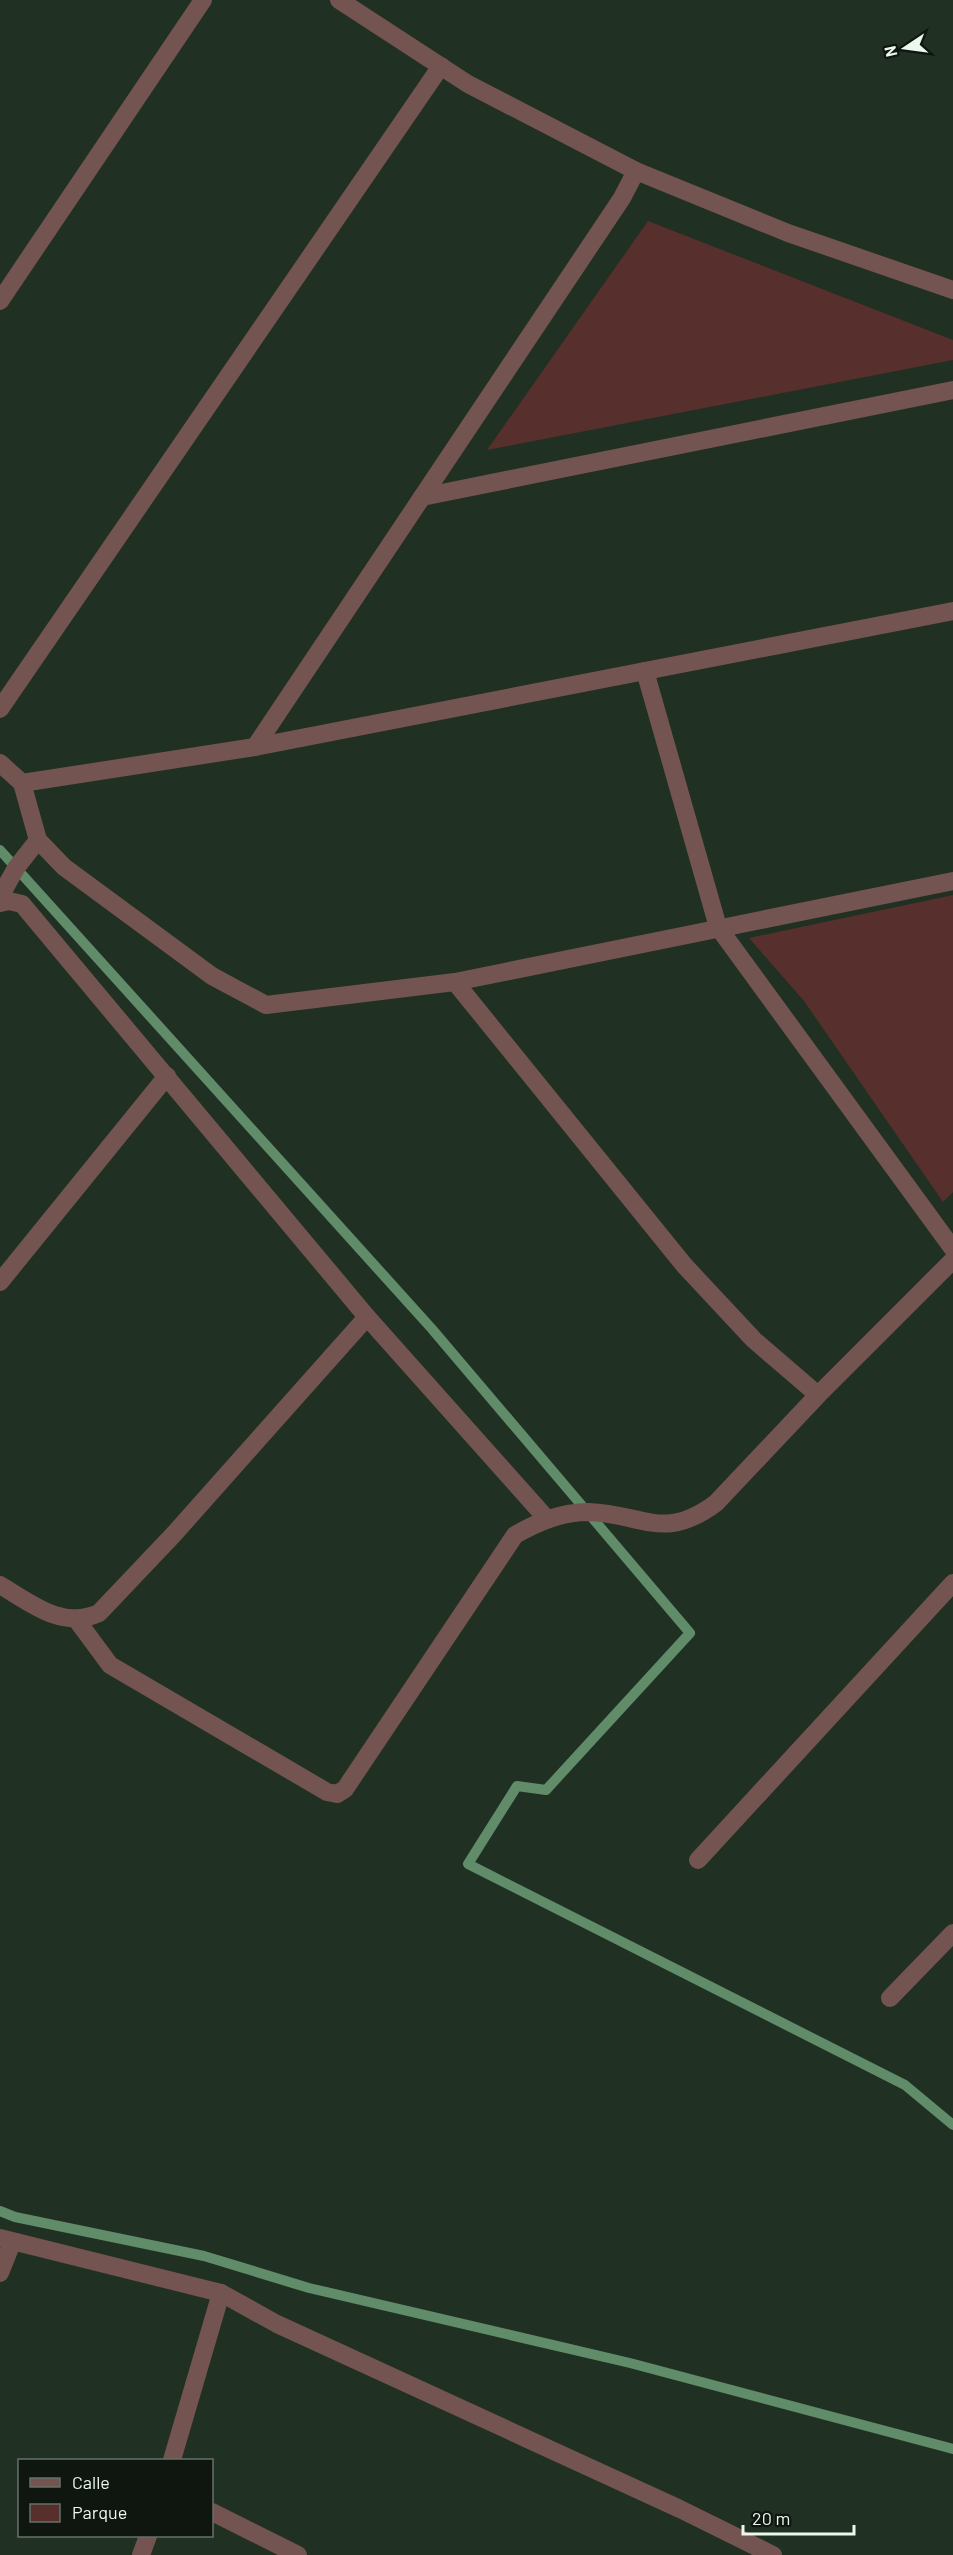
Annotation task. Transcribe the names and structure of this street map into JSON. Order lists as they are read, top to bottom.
{
  "legend": ["Calle", "Parque"],
  "scale_bar": "20 m",
  "north": "left"
}
